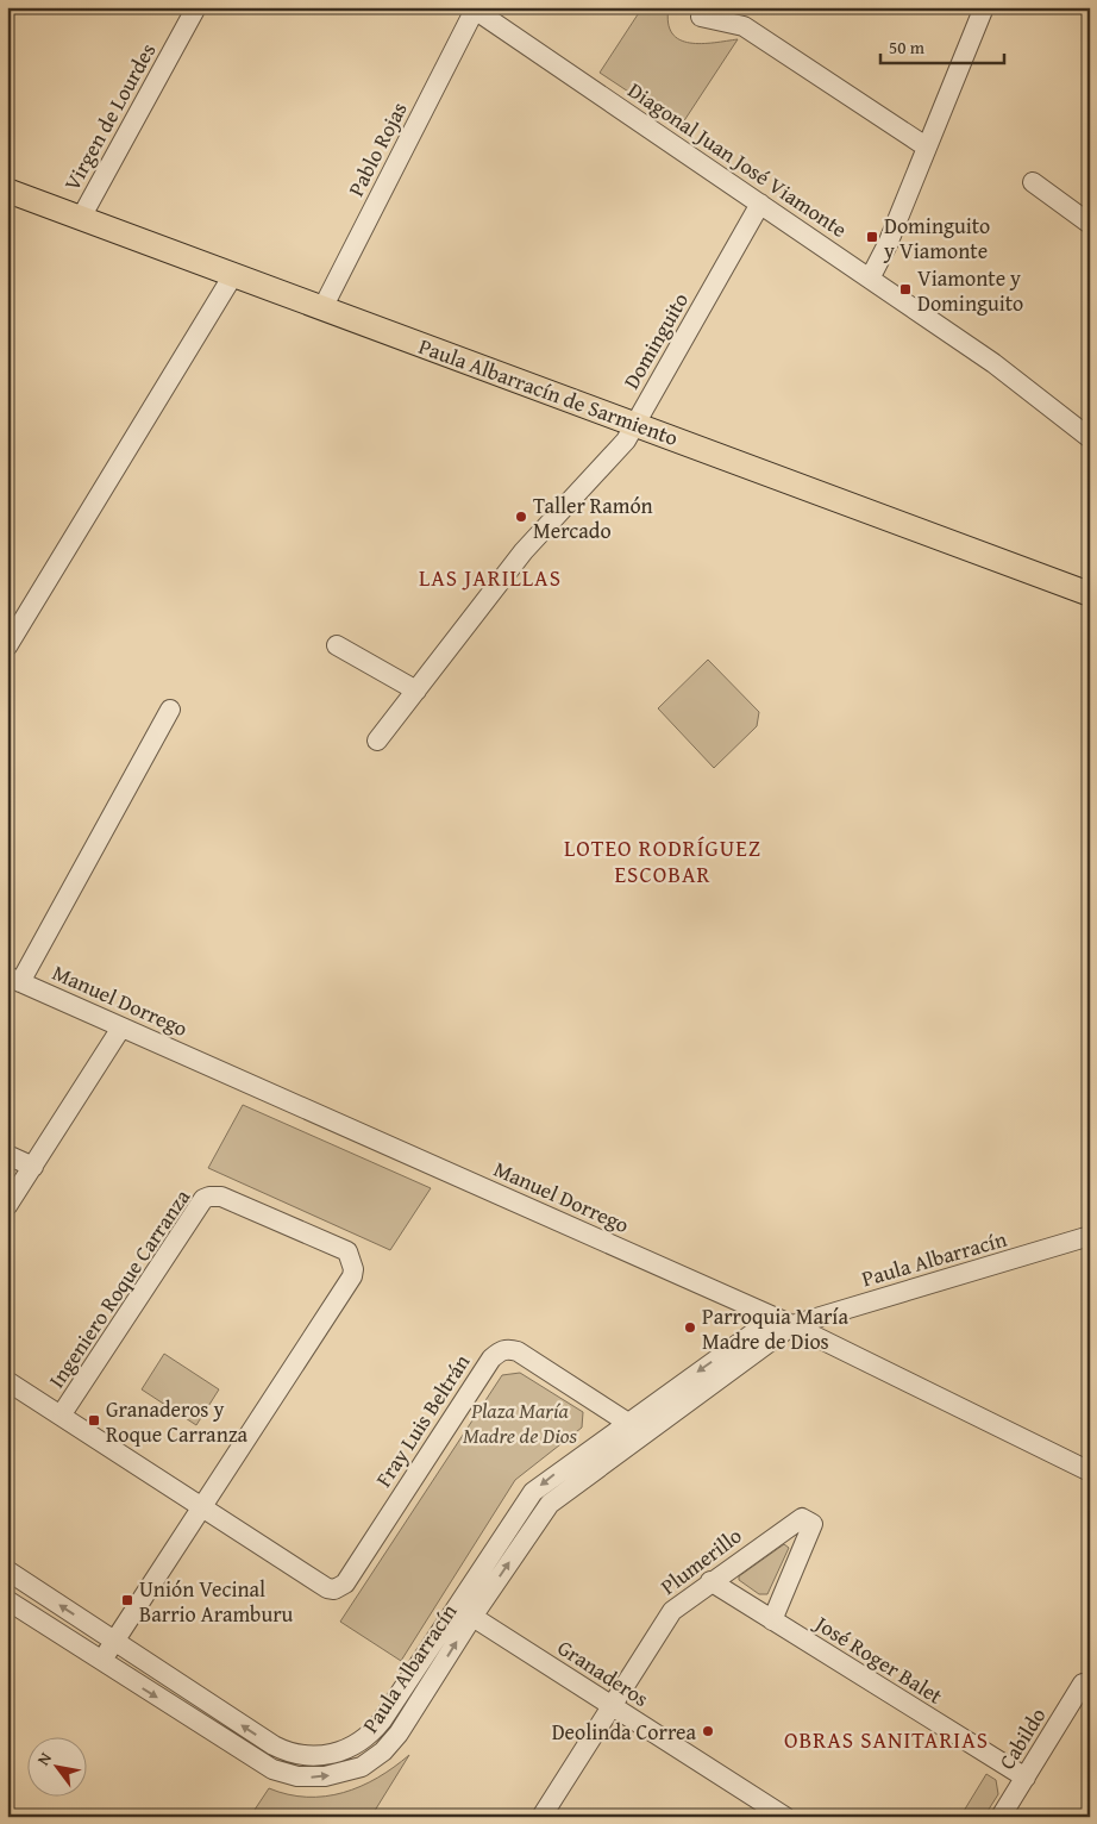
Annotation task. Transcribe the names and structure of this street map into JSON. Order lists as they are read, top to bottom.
{
  "streets": {
    "main road": ["Paula Albarracín de Sarmiento"],
    "street": [
      "Virgen de Lourdes",
      "Pablo Rojas",
      "Diagonal Juan José Viamonte",
      "Dominguito",
      "Manuel Dorrego",
      "Paula Albarracín",
      "Ingeniero Roque Carranza",
      "Fray Luis Beltrán",
      "Plumerillo",
      "José Roger Balet",
      "Granaderos",
      "Cabildo"
    ]
  },
  "crossings": [
    ["Virgen de Lourdes", "Paula Albarracín de Sarmiento"],
    ["Pablo Rojas", "Diagonal Juan José Viamonte"],
    ["Pablo Rojas", "Paula Albarracín de Sarmiento"],
    ["Diagonal Juan José Viamonte", "Dominguito"],
    ["Dominguito", "Paula Albarracín de Sarmiento"],
    ["Manuel Dorrego", "Paula Albarracín"],
    ["Paula Albarracín", "Fray Luis Beltrán"],
    ["Paula Albarracín", "Granaderos"],
    ["Ingeniero Roque Carranza", "Fray Luis Beltrán"],
    ["Plumerillo", "José Roger Balet"],
    ["Plumerillo", "Granaderos"],
    ["José Roger Balet", "Cabildo"]
  ],
  "districts": ["LAS JARILLAS", "LOTEO RODRÍGUEZ ESCOBAR", "OBRAS SANITARIAS"],
  "parks": ["Plaza María Madre de Dios"],
  "places": {
    "transit": [
      "Dominguito y Viamonte",
      "Viamonte y Dominguito",
      "Granaderos y Roque Carranza",
      "Unión Vecinal Barrio Aramburu"
    ],
    "other": ["Taller Ramón Mercado", "Parroquia María Madre de Dios", "Deolinda Correa"]
  },
  "scale_bar": "50 m",
  "north": "top left"
}
